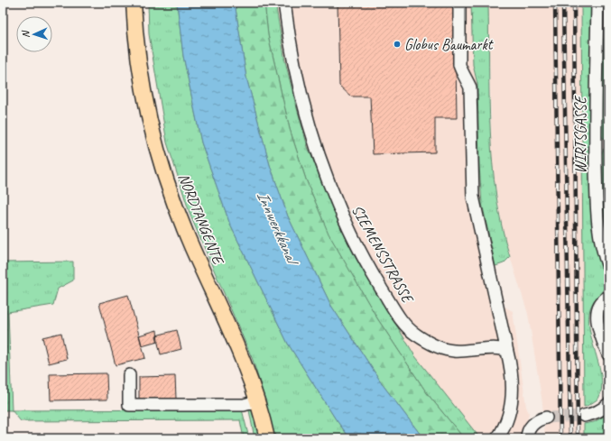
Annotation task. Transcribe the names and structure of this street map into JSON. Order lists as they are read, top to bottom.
{
  "streets": {
    "main road": ["NORDTANGENTE"],
    "street": ["WIRTSGASSE", "SIEMENSSTRASSE"]
  },
  "water": ["Innwerkkanal"],
  "places": ["Globus Baumarkt"],
  "north": "left"
}
